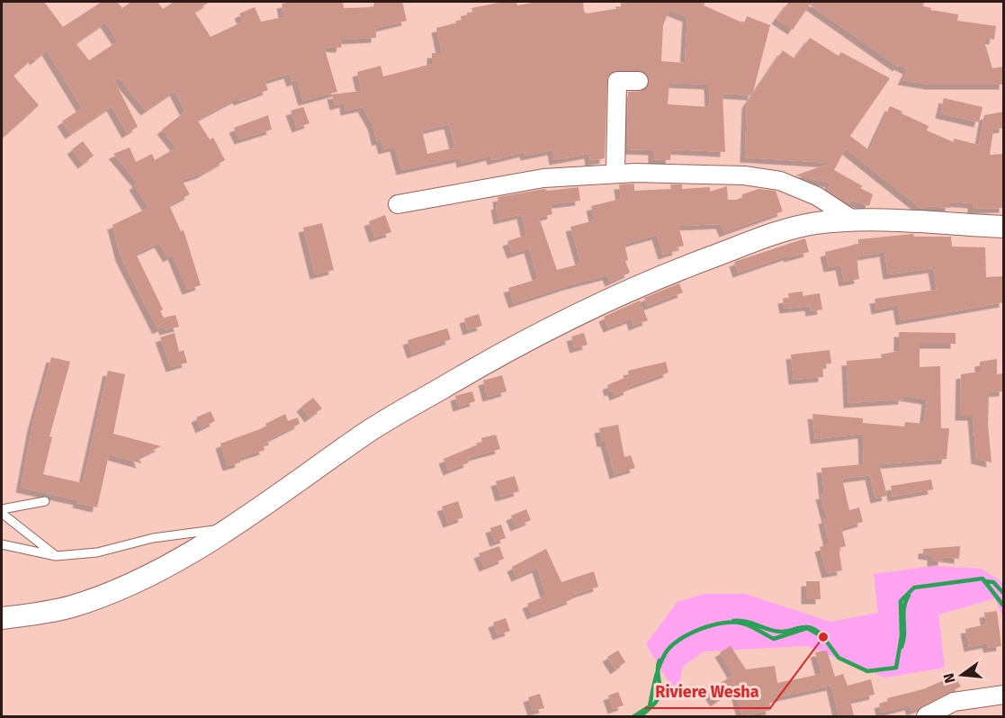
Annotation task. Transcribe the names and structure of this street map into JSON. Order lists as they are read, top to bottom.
{
  "places": ["Riviere Wesha"],
  "north": "left"
}
